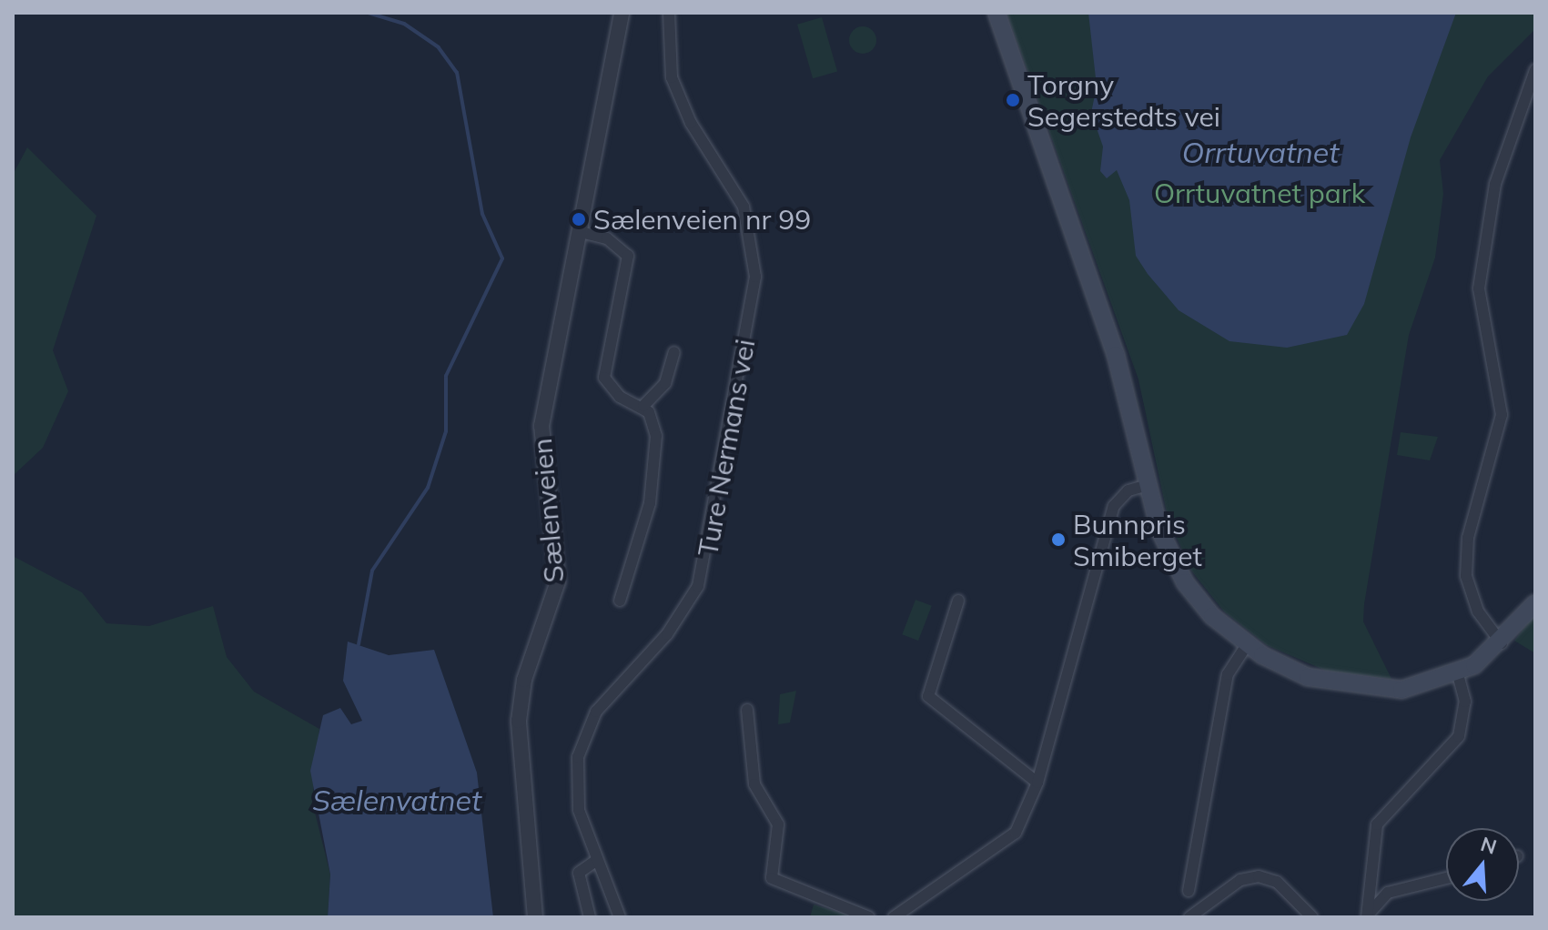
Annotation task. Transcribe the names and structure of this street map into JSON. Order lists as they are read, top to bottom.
{
  "streets": {
    "street": ["Ture Nermans vei", "Sælenveien"]
  },
  "water": ["Orrtuvatnet", "Sælenvatnet"],
  "parks": ["Orrtuvatnet park"],
  "places": ["Torgny Segerstedts vei", "Sælenveien nr 99", "Bunnpris Smiberget"],
  "north": "top"
}
